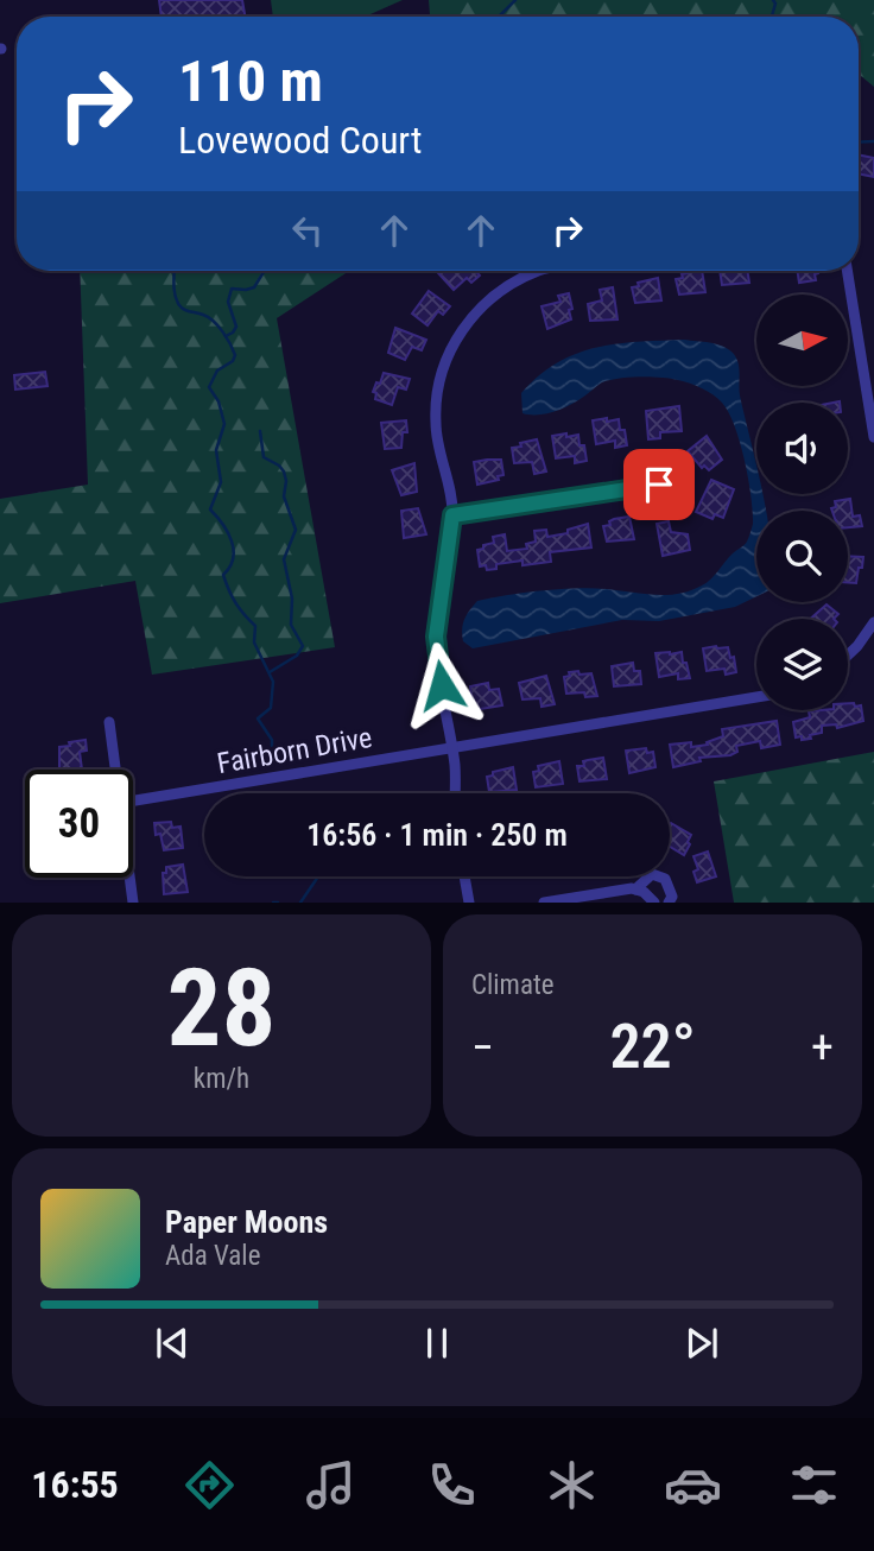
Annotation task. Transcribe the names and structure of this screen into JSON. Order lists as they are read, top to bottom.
{
  "streets": {
    "street": ["Fairborn Drive"]
  },
  "north": "right",
  "page": {
    "turn": ["110 m", "Lovewood Court"],
    "limit": "30",
    "trip": "16:56 · 1 min · 250 m",
    "tile": [
      ["28", "km/h"],
      "Climate"
    ],
    "heat": ["−", "22°", "+"],
    "song": ["Paper Moons", "Ada Vale"],
    "tabs": "16:55"
  }
}
